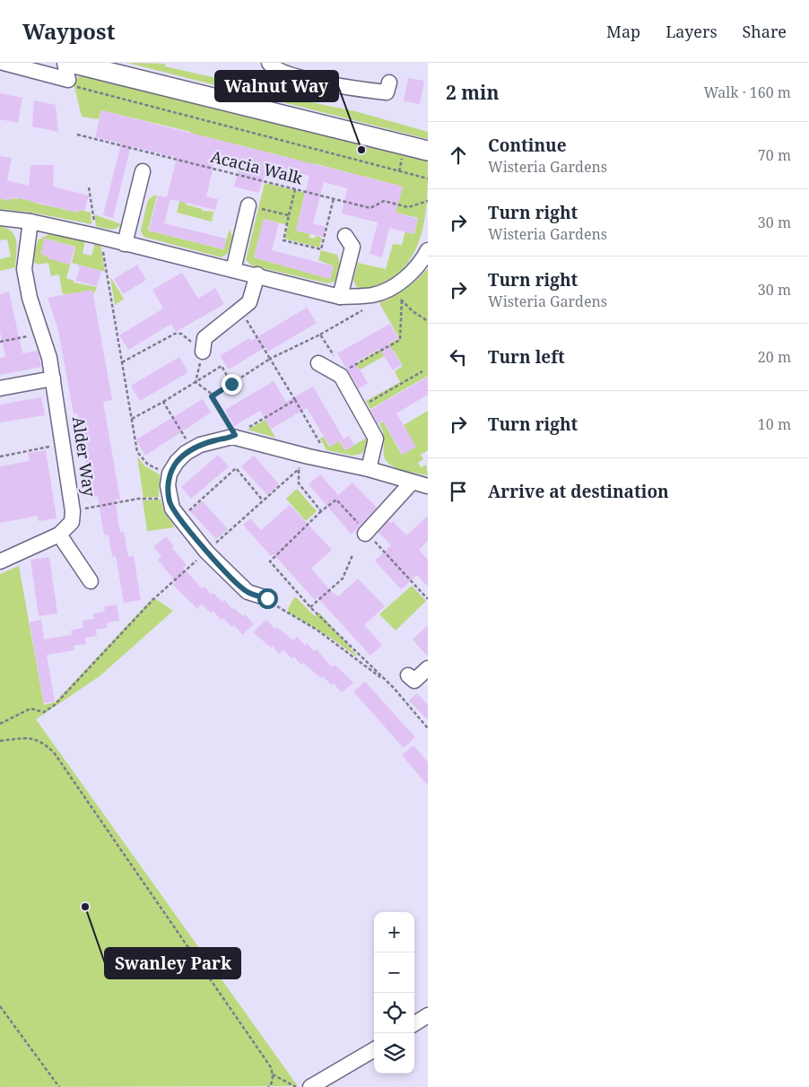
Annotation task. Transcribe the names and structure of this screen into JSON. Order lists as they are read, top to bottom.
{
  "streets": {
    "street": ["Alder Way"],
    "path": ["Acacia Walk"]
  },
  "places": ["Walnut Way", "Swanley Park"],
  "page": {
    "header": "Waypost",
    "nav": ["Map", "Layers", "Share"],
    "heading": ["2 min", "Walk · 160 m"],
    "list": [
      ["Continue", "Wisteria Gardens", "70 m"],
      ["Turn right", "Wisteria Gardens", "30 m"],
      ["Turn right", "Wisteria Gardens", "30 m"],
      ["Turn left", "20 m"],
      ["Turn right", "10 m"],
      "Arrive at destination"
    ],
    "map_buttons": ["+", "−"]
  }
}
